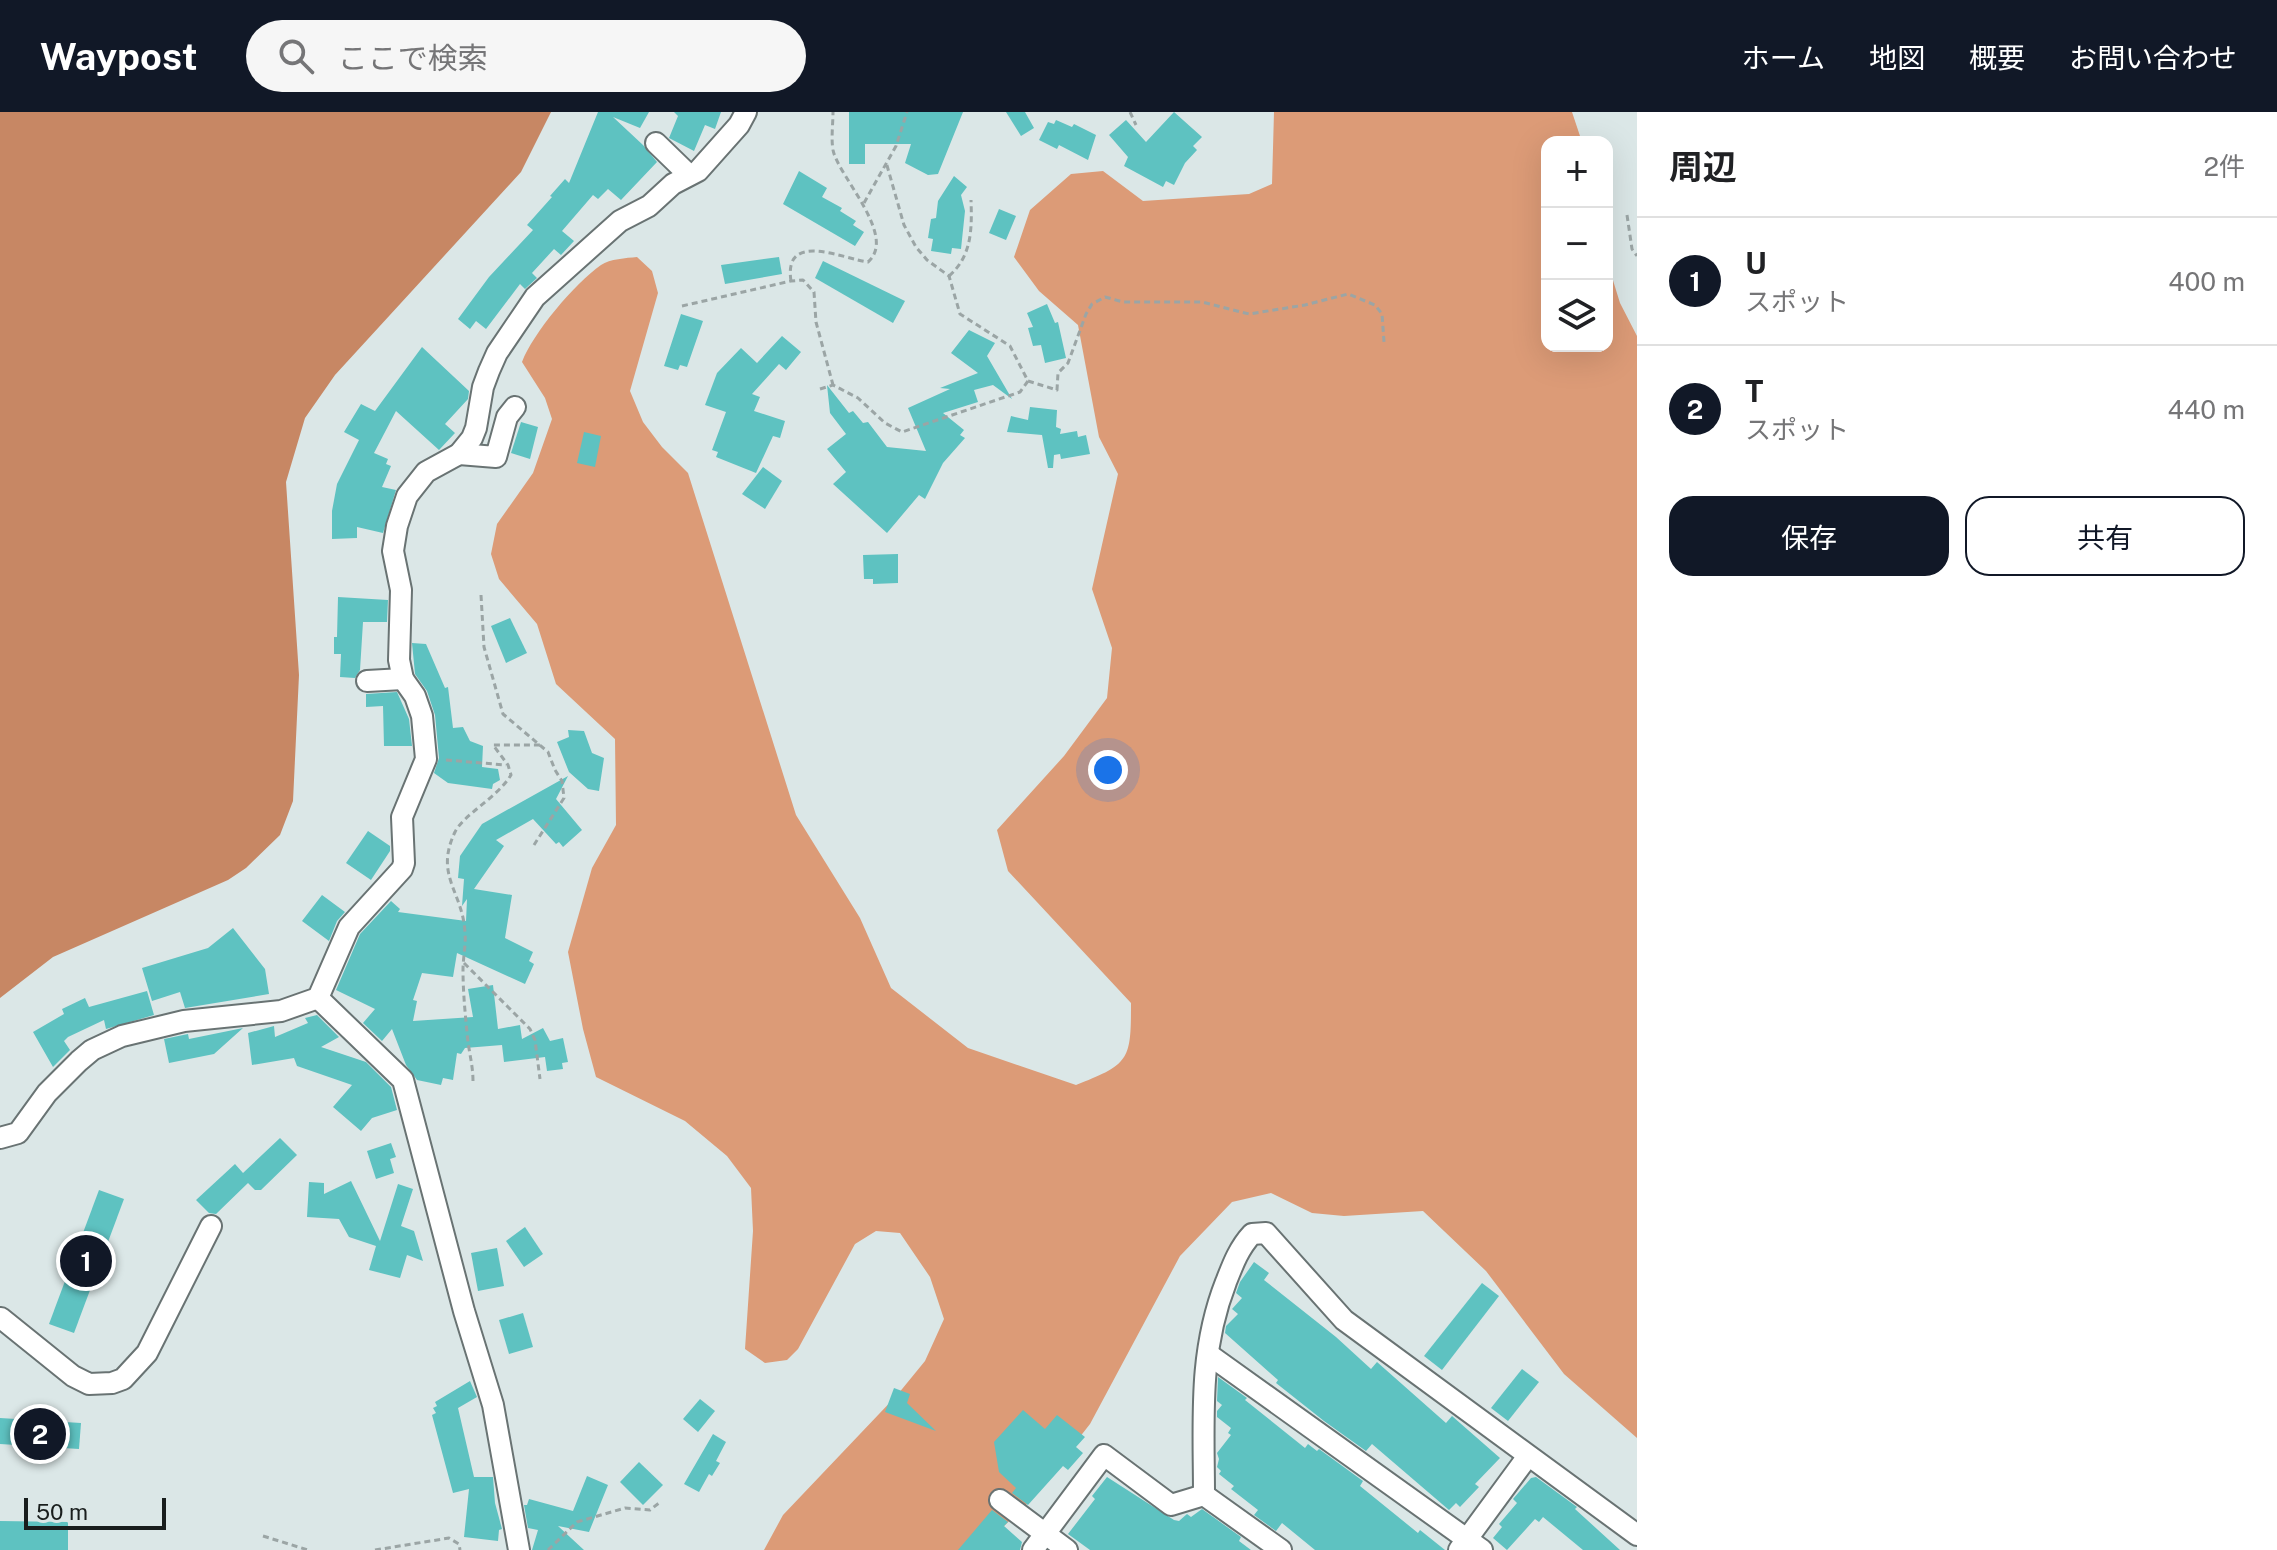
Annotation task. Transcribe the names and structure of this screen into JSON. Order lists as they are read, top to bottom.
{
  "scale_bar": "50 m",
  "page": {
    "header": "Waypost",
    "search": "ここで検索",
    "nav": [
      "ホーム",
      "地図",
      "概要",
      "お問い合わせ"
    ],
    "heading": ["周辺", "2件"],
    "map_buttons": ["+", "−"],
    "list": [
      {
        "mark": "1",
        "name": "U",
        "note": "スポット",
        "value": "400 m"
      },
      {
        "mark": "2",
        "name": "T",
        "note": "スポット",
        "value": "440 m"
      }
    ],
    "buttons": ["保存", "共有"],
    "pins": ["1", "2"],
    "scale": "50 m"
  }
}
